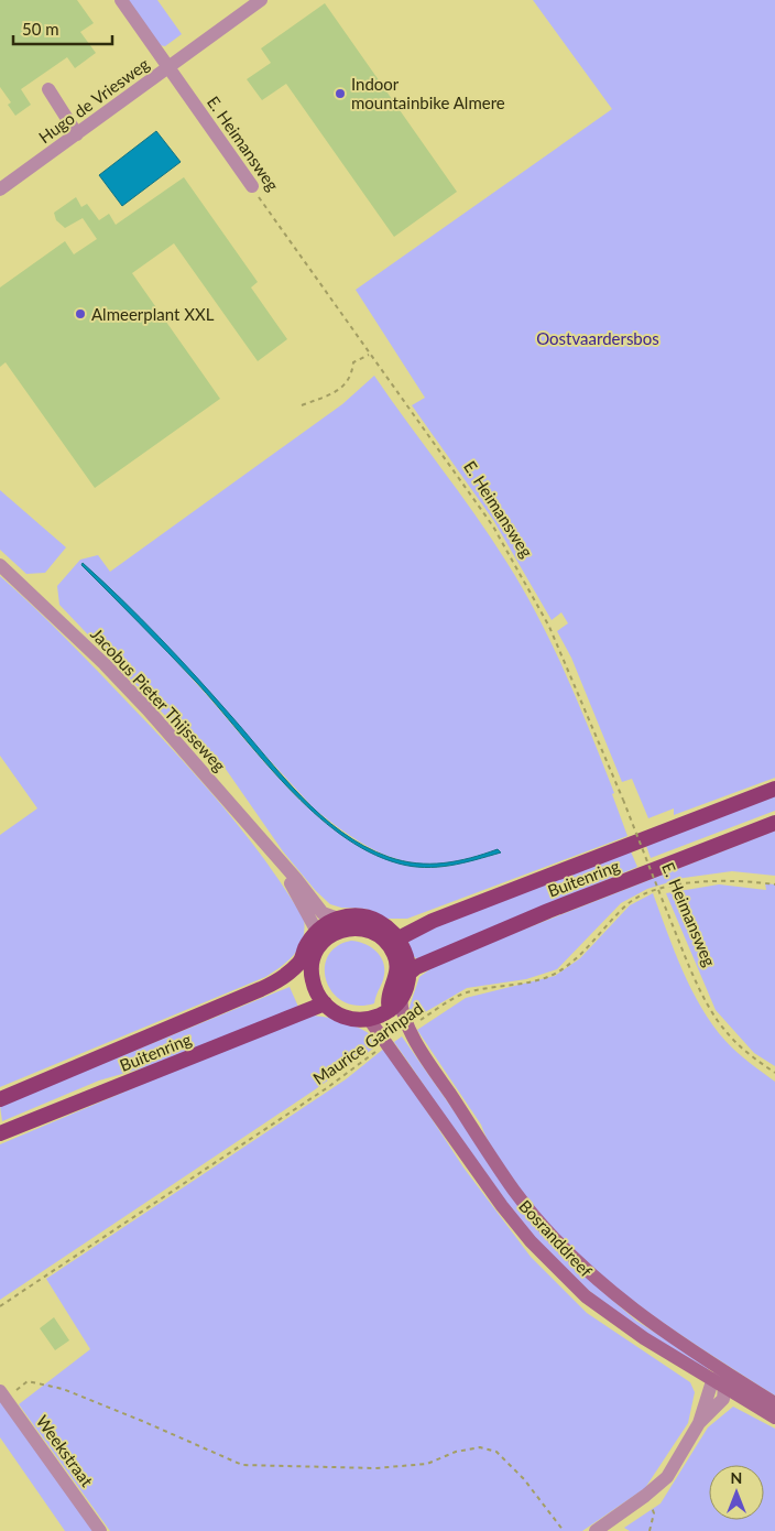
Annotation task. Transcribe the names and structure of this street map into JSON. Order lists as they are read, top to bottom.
{
  "streets": {
    "highway": ["Buitenring"],
    "main road": ["Bosranddreef"],
    "street": [
      "Hugo de Vriesweg",
      "E. Heimansweg",
      "Jacobus Pieter Thijsseweg",
      "Weekstraat"
    ],
    "path": ["Maurice Garinpad"]
  },
  "crossings": [
    ["Hugo de Vriesweg", "E. Heimansweg"],
    ["Jacobus Pieter Thijsseweg", "Buitenring"],
    ["Jacobus Pieter Thijsseweg", "Bosranddreef"],
    ["Buitenring", "Bosranddreef"],
    ["Maurice Garinpad", "Bosranddreef"]
  ],
  "parks": ["Oostvaardersbos"],
  "places": ["Indoor mountainbike Almere", "Almeerplant XXL"],
  "scale_bar": "50 m",
  "north": "top"
}
